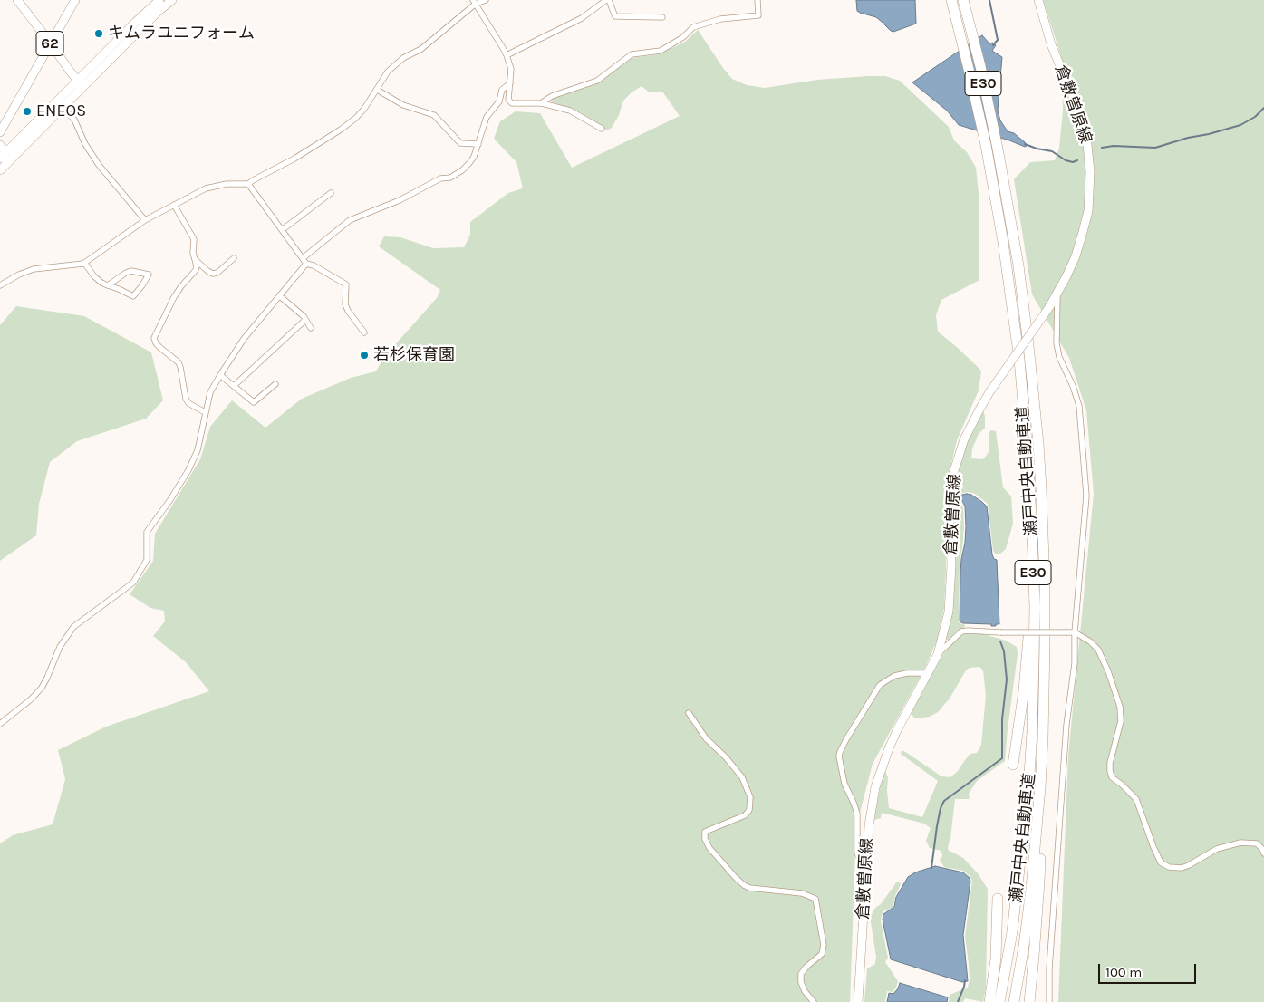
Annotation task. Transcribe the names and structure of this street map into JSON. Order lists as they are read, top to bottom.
{
  "streets": {
    "highway": ["E30", "瀬戸中央自動車道"],
    "street": ["62", "倉敷曽原線"]
  },
  "places": ["キムラユニフォーム", "ENEOS", "若杉保育園"],
  "scale_bar": "100 m"
}
